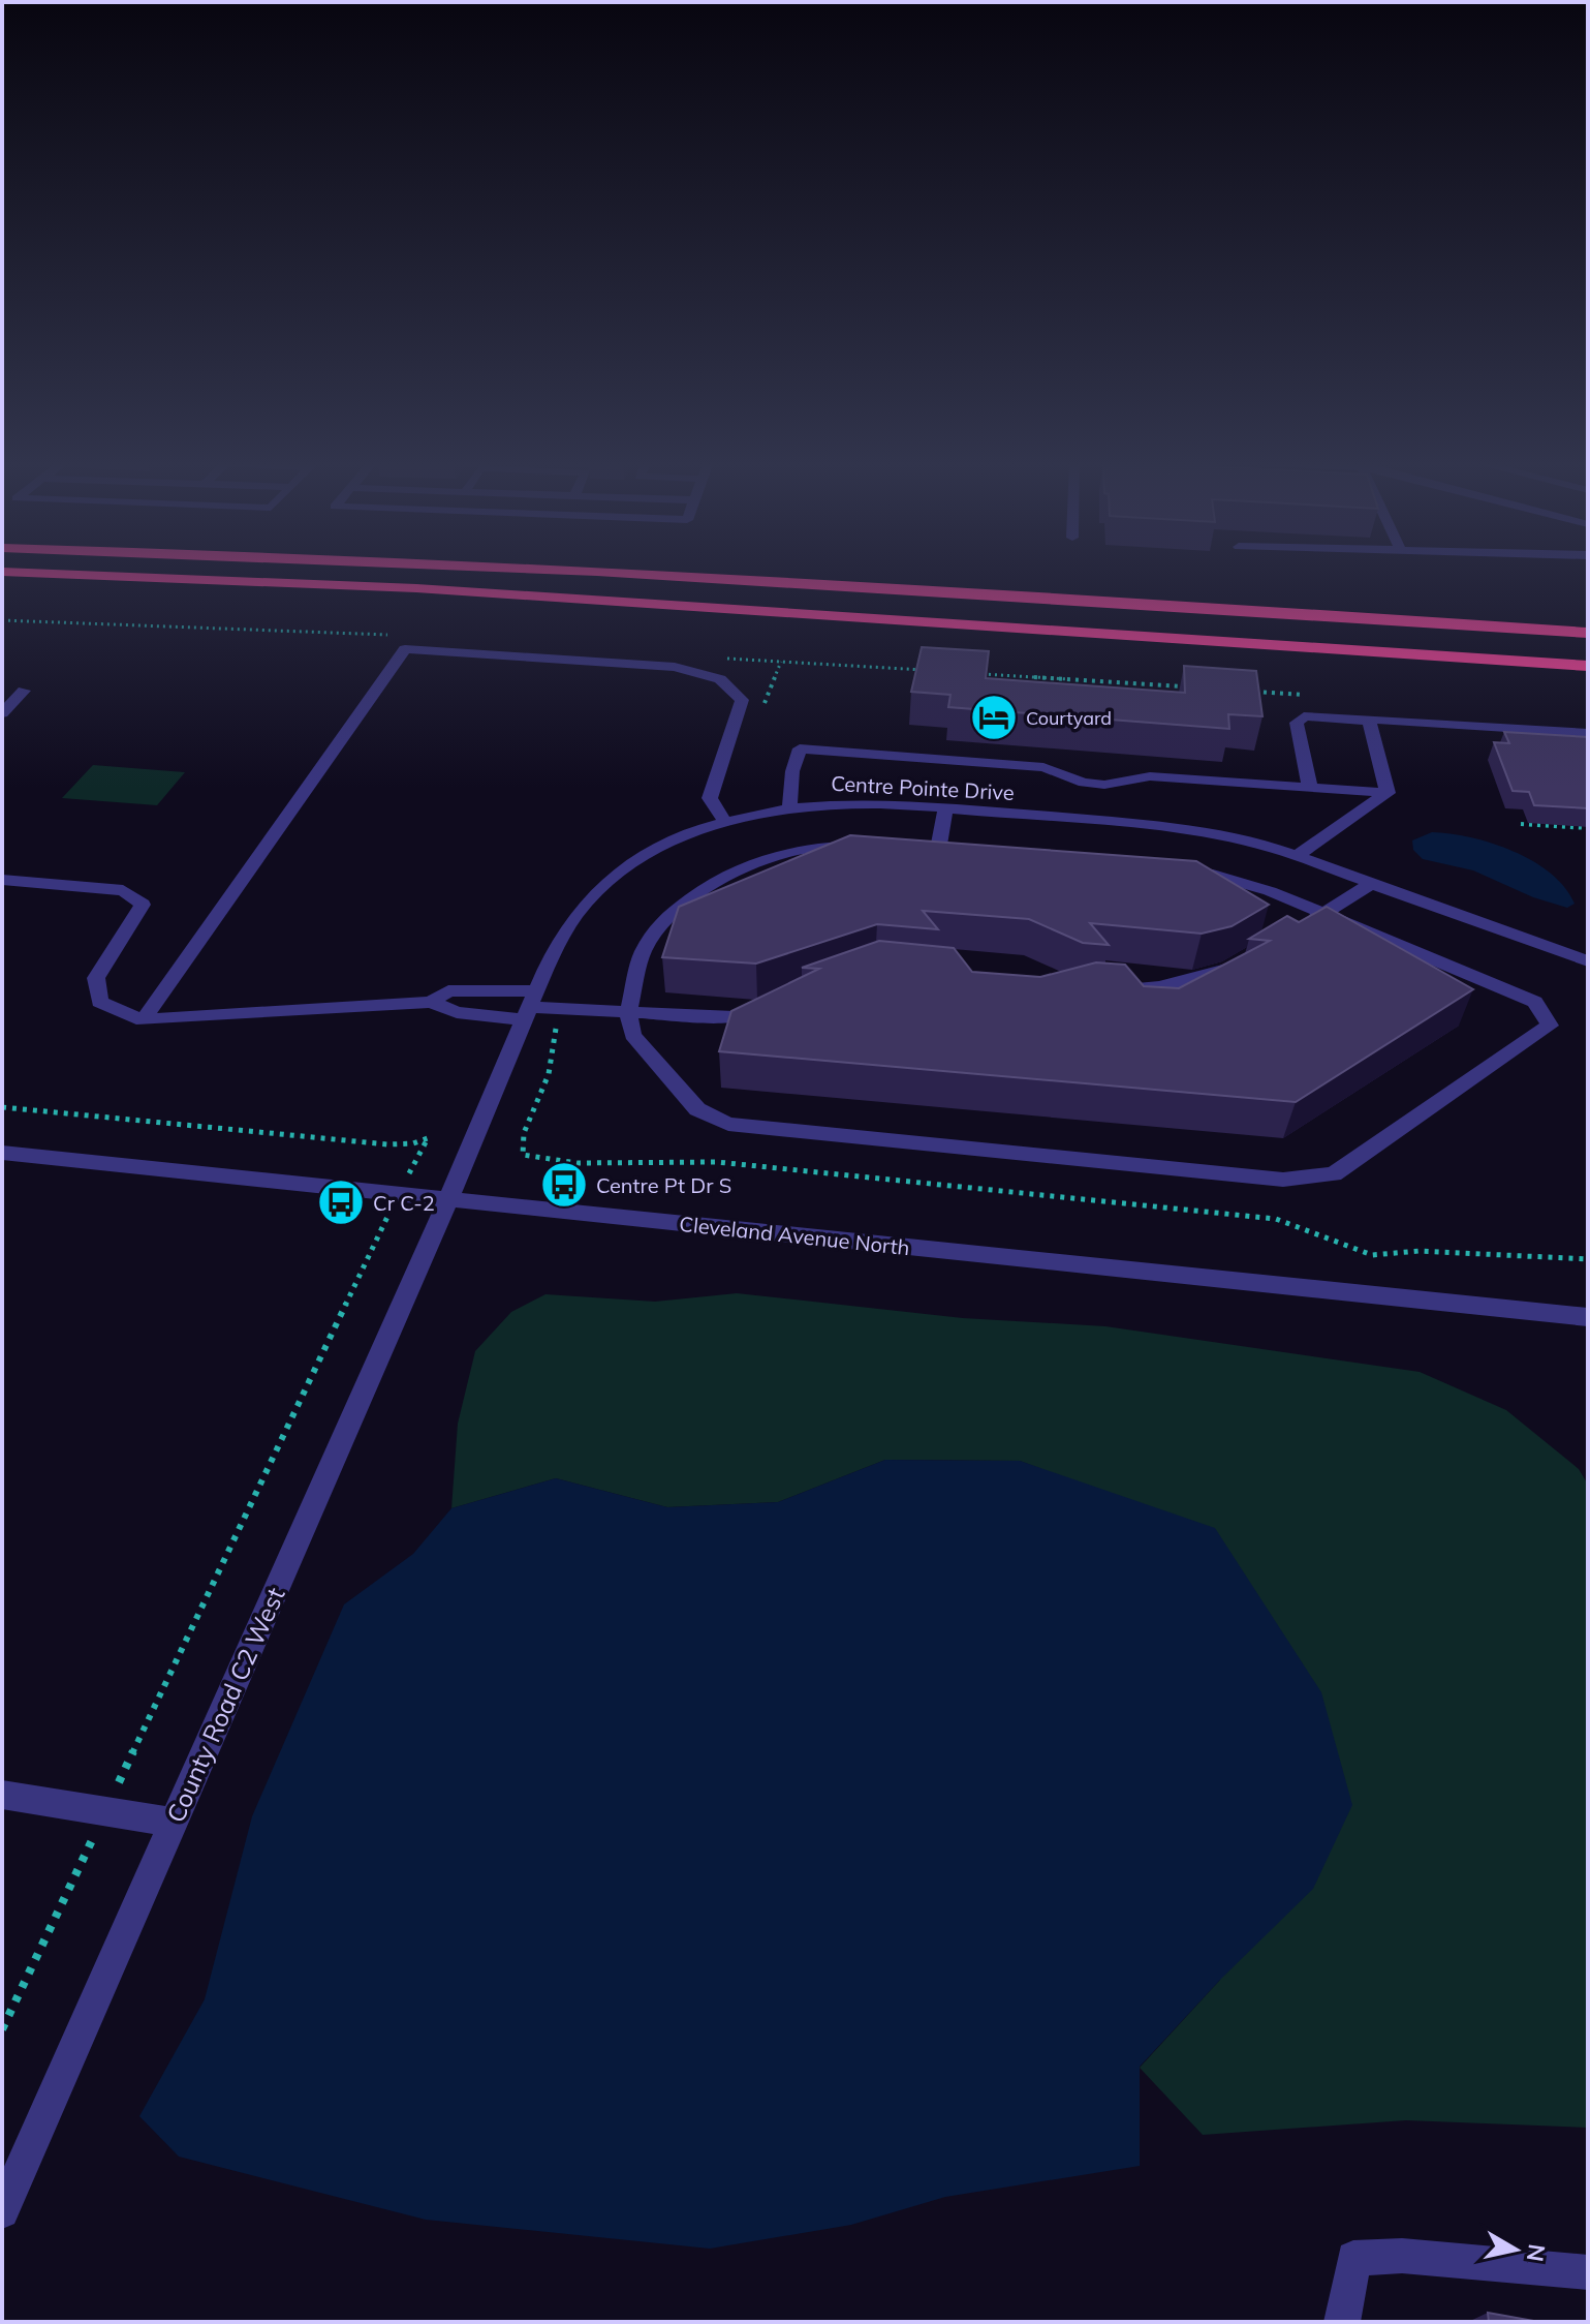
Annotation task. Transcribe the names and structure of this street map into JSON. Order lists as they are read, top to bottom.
{
  "streets": {
    "street": ["Centre Pointe Drive", "Cleveland Avenue North", "County Road C2 West"]
  },
  "crossings": [
    ["Centre Pointe Drive", "Cleveland Avenue North"],
    ["Centre Pointe Drive", "County Road C2 West"],
    ["Cleveland Avenue North", "County Road C2 West"]
  ],
  "places": {
    "hotel": ["Courtyard"],
    "bus stop": ["Centre Pt Dr S", "Cr C-2"]
  },
  "north": "right"
}
